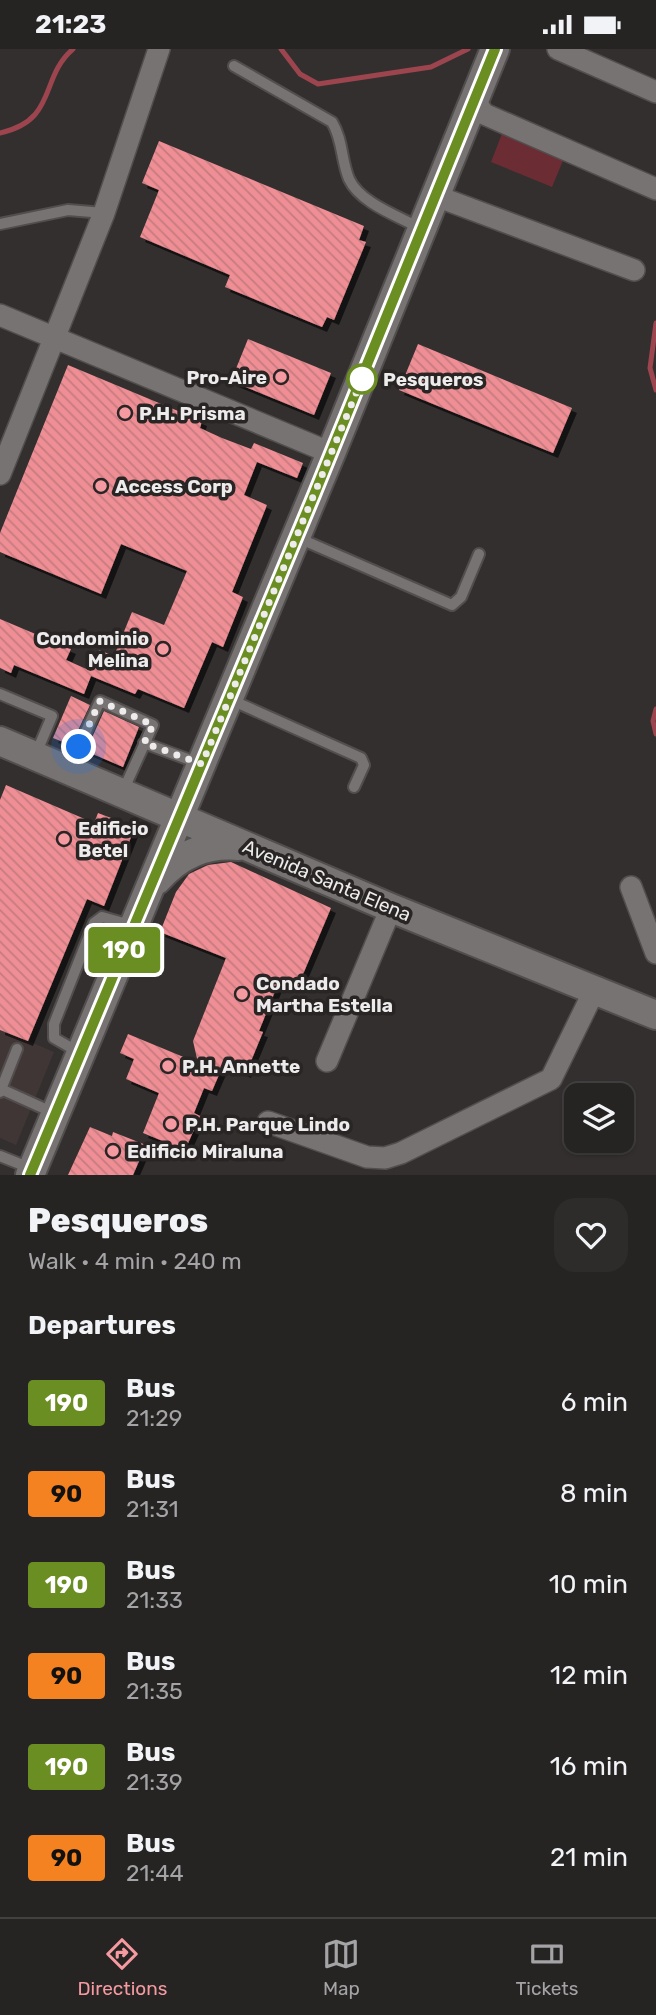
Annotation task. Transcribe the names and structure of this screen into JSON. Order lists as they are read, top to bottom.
{
  "streets": {
    "main road": ["Avenida Santa Elena"]
  },
  "places": [
    "Pro-Aire",
    "Pesqueros",
    "P.H. Prisma",
    "Access Corp",
    "Condominio Melina",
    "Edificio Betel",
    "Condado Martha Estella",
    "P.H. Annette",
    "P.H. Parque Lindo",
    "Edificio Miraluna"
  ],
  "lines": ["bus line 190"],
  "page": {
    "status": "21:23",
    "on_map": "190",
    "heading": [
      ["Pesqueros", "Walk · 4 min · 240 m"],
      "Departures"
    ],
    "list": [
      {
        "mark": "190",
        "name": "Bus",
        "note": "21:29",
        "value": "6 min"
      },
      {
        "mark": "90",
        "name": "Bus",
        "note": "21:31",
        "value": "8 min"
      },
      {
        "mark": "190",
        "name": "Bus",
        "note": "21:33",
        "value": "10 min"
      },
      {
        "mark": "90",
        "name": "Bus",
        "note": "21:35",
        "value": "12 min"
      },
      {
        "mark": "190",
        "name": "Bus",
        "note": "21:39",
        "value": "16 min"
      },
      {
        "mark": "90",
        "name": "Bus",
        "note": "21:44",
        "value": "21 min"
      }
    ],
    "tabs": ["Directions", "Map", "Tickets"]
  }
}
